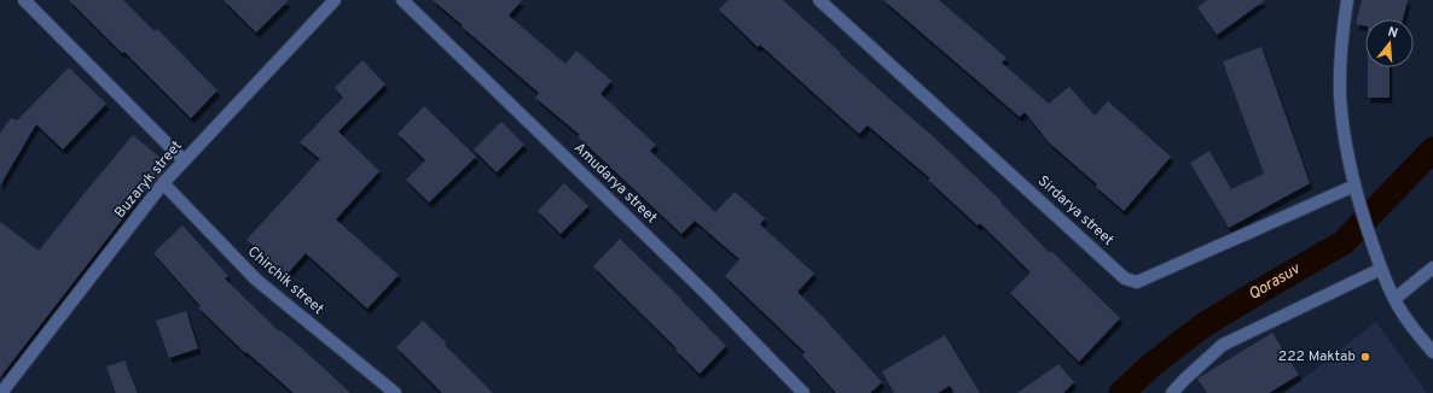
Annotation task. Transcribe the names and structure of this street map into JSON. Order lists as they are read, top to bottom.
{
  "streets": {
    "street": [
      "Buzaryk street",
      "Amudarya street",
      "Sirdarya street",
      "Chirchik street"
    ]
  },
  "crossings": [
    ["Buzaryk street", "Chirchik street"]
  ],
  "water": ["Qorasuv"],
  "places": ["222 Maktab"],
  "north": "top"
}
